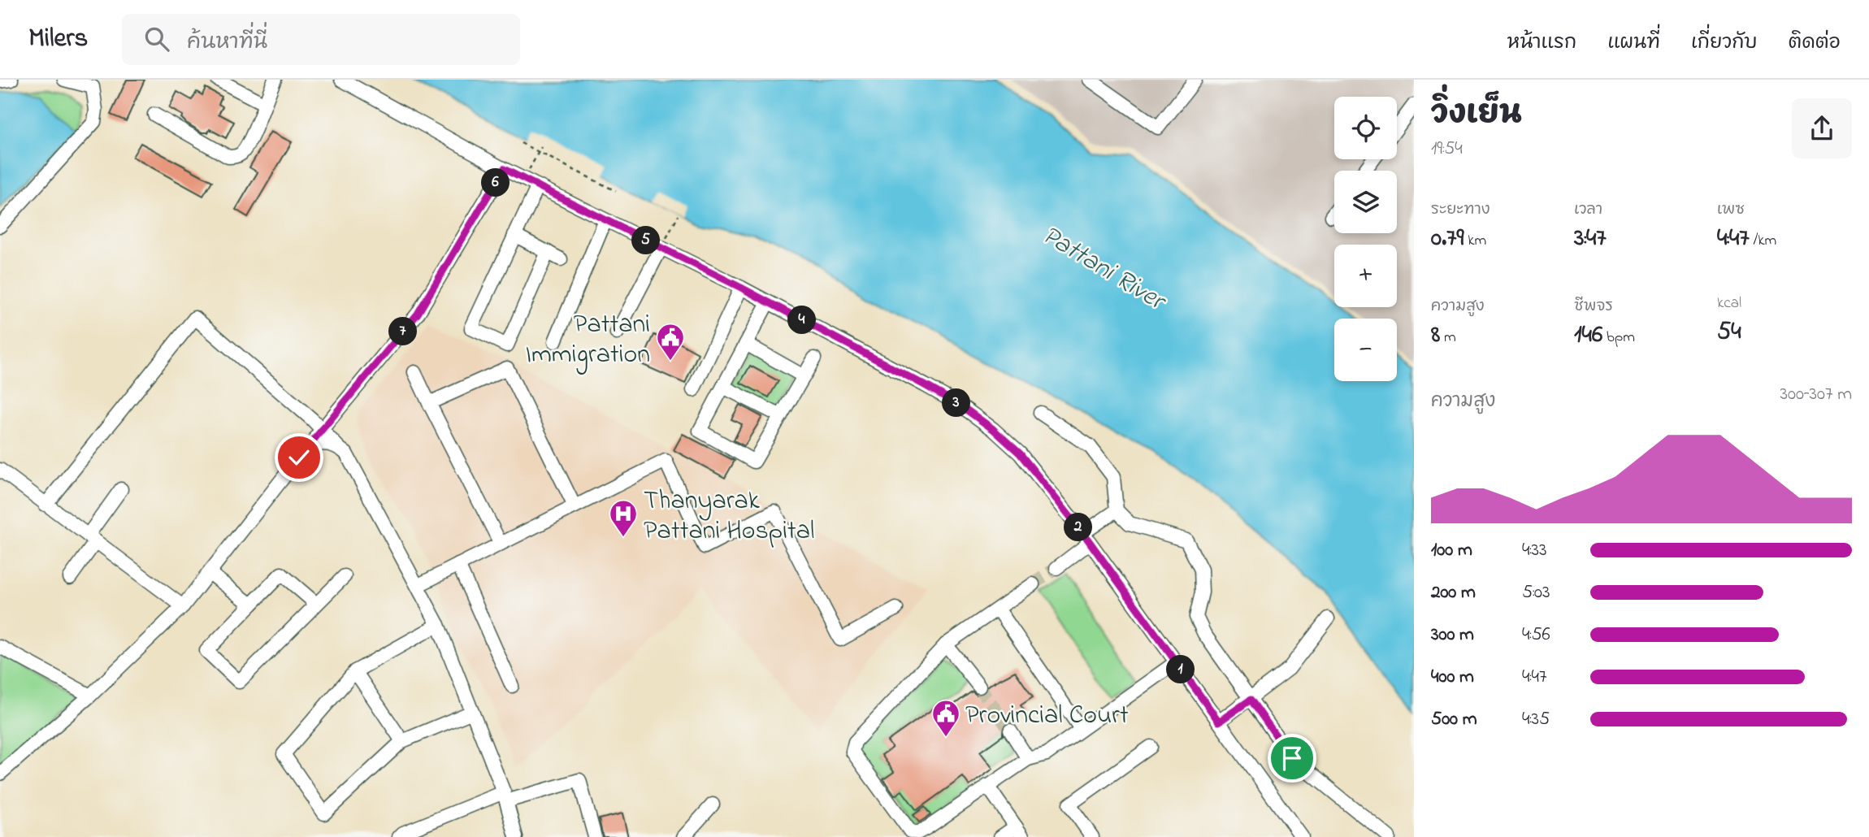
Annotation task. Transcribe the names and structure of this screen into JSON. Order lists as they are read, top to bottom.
{
  "water": ["Pattani River"],
  "places": {
    "public building": ["Pattani Immigration", "Provincial Court"],
    "hospital": ["Thanyarak Pattani Hospital"]
  },
  "page": {
    "header": "Milers",
    "search": "ค้นหาที่นี่",
    "nav": [
      "หน้าแรก",
      "แผนที่",
      "เกี่ยวกับ",
      "ติดต่อ"
    ],
    "heading": ["วิ่งเย็น", "19:54"],
    "map_buttons": ["+", "−"],
    "pins": [
      "6",
      "5",
      "4",
      "7",
      "3",
      "2",
      "1"
    ],
    "stats": [
      ["ระยะทาง", "0.79 km"],
      ["เวลา", "3:47"],
      ["เพซ", "4:47 /km"],
      ["ความสูง", "8 m"],
      ["ชีพจร", "146 bpm"],
      ["kcal", "54"]
    ],
    "chart": ["ความสูง", "300–307 m"],
    "list": [
      {
        "name": "100 m",
        "note": "4:33"
      },
      {
        "name": "200 m",
        "note": "5:03"
      },
      {
        "name": "300 m",
        "note": "4:56"
      },
      {
        "name": "400 m",
        "note": "4:47"
      },
      {
        "name": "500 m",
        "note": "4:35"
      }
    ]
  }
}
